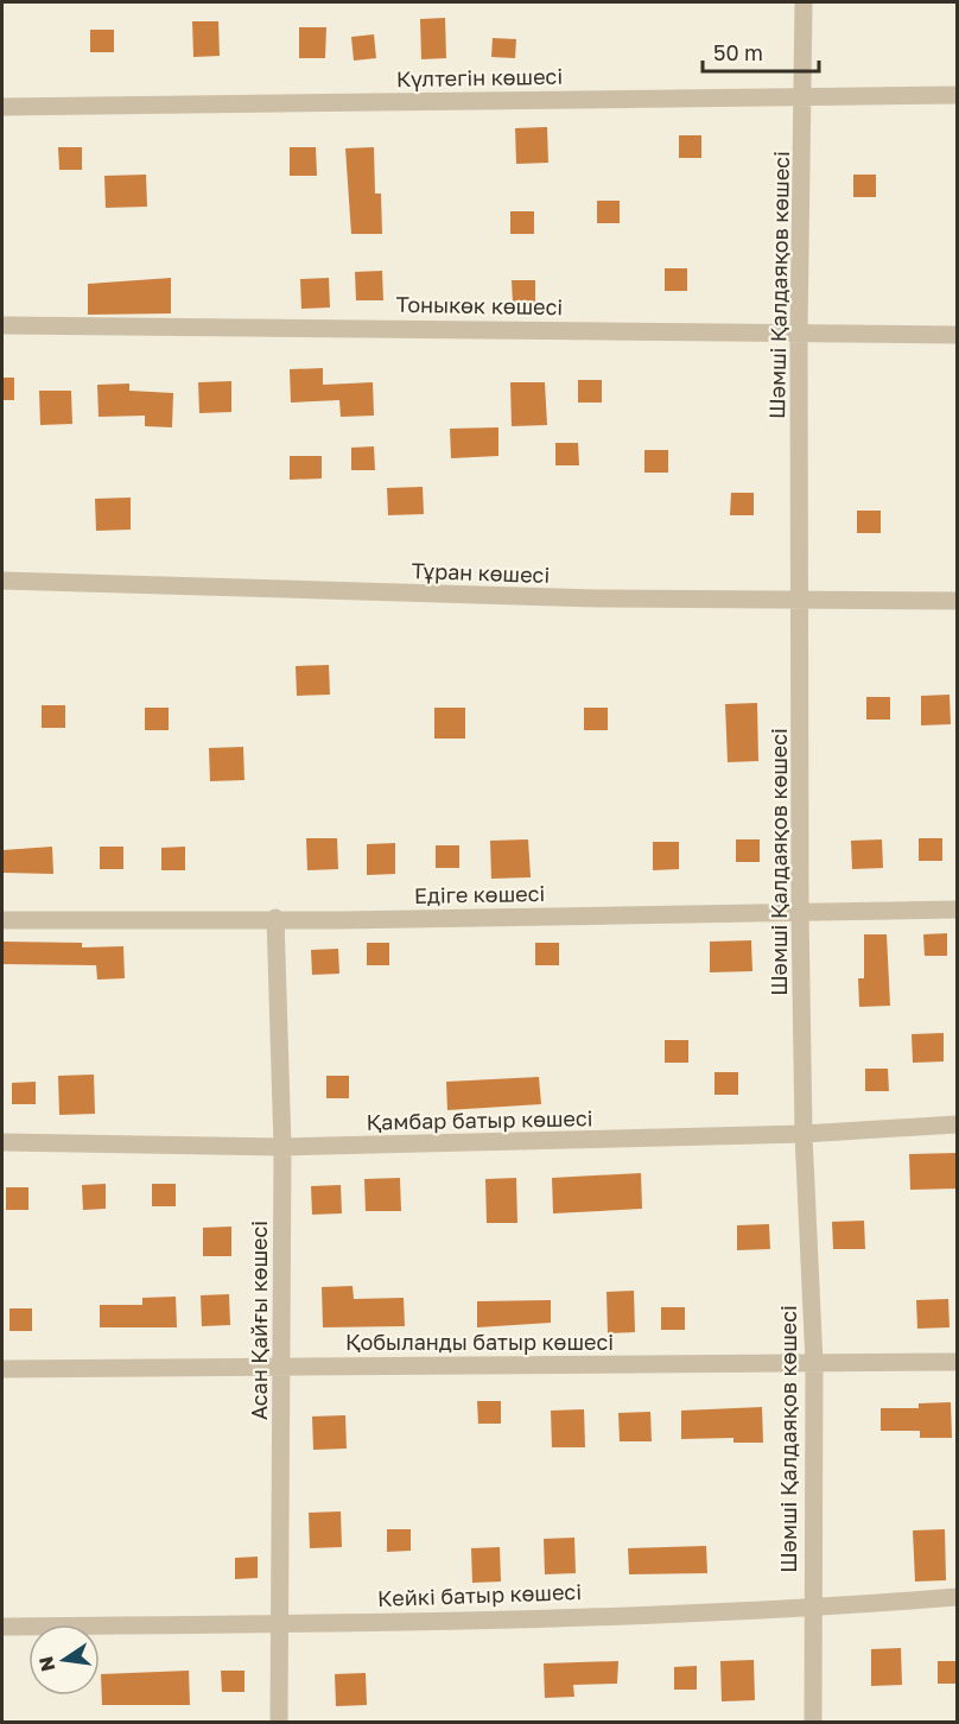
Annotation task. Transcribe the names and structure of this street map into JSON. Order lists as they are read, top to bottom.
{
  "streets": {
    "street": [
      "Күлтегін көшесі",
      "Шәмші Қалдаяқов көшесі",
      "Тоныкөк көшесі",
      "Тұран көшесі",
      "Едіге көшесі",
      "Қамбар батыр көшесі",
      "Асан Қайғы көшесі",
      "Қобыланды батыр көшесі",
      "Кейкі батыр көшесі"
    ]
  },
  "crossings": [
    ["Күлтегін көшесі", "Шәмші Қалдаяқов көшесі"],
    ["Шәмші Қалдаяқов көшесі", "Тоныкөк көшесі"],
    ["Шәмші Қалдаяқов көшесі", "Тұран көшесі"],
    ["Шәмші Қалдаяқов көшесі", "Едіге көшесі"],
    ["Шәмші Қалдаяқов көшесі", "Қамбар батыр көшесі"],
    ["Шәмші Қалдаяқов көшесі", "Қобыланды батыр көшесі"],
    ["Шәмші Қалдаяқов көшесі", "Кейкі батыр көшесі"],
    ["Едіге көшесі", "Асан Қайғы көшесі"],
    ["Қамбар батыр көшесі", "Асан Қайғы көшесі"],
    ["Асан Қайғы көшесі", "Қобыланды батыр көшесі"],
    ["Асан Қайғы көшесі", "Кейкі батыр көшесі"]
  ],
  "scale_bar": "50 m",
  "north": "left"
}
